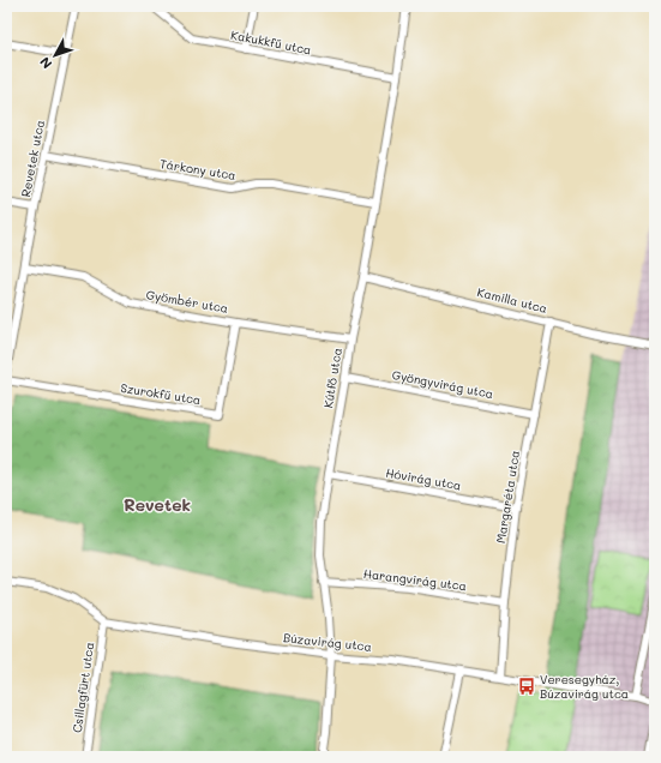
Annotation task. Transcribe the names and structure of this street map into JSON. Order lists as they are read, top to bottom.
{
  "streets": {
    "street": [
      "Kakukkfű utca",
      "Revetek utca",
      "Tárkony utca",
      "Kamilla utca",
      "Gyömbér utca",
      "Kútfő utca",
      "Gyöngyvirág utca",
      "Szurokfű utca",
      "Hóvirág utca",
      "Margaréta utca",
      "Harangvirág utca",
      "Búzavirág utca",
      "Csillagfürt utca"
    ]
  },
  "crossings": [
    ["Kakukkfű utca", "Kútfő utca"],
    ["Revetek utca", "Tárkony utca"],
    ["Revetek utca", "Gyömbér utca"],
    ["Tárkony utca", "Kútfő utca"],
    ["Kamilla utca", "Kútfő utca"],
    ["Kamilla utca", "Margaréta utca"],
    ["Gyömbér utca", "Kútfő utca"],
    ["Gyömbér utca", "Szurokfű utca"],
    ["Kútfő utca", "Gyöngyvirág utca"],
    ["Kútfő utca", "Hóvirág utca"],
    ["Kútfő utca", "Harangvirág utca"],
    ["Kútfő utca", "Búzavirág utca"],
    ["Gyöngyvirág utca", "Margaréta utca"],
    ["Hóvirág utca", "Margaréta utca"],
    ["Margaréta utca", "Harangvirág utca"],
    ["Margaréta utca", "Búzavirág utca"],
    ["Búzavirág utca", "Csillagfürt utca"]
  ],
  "districts": ["Revetek"],
  "places": {
    "bus stop": ["Veresegyház, Búzavirág utca"]
  },
  "north": "bottom left"
}
